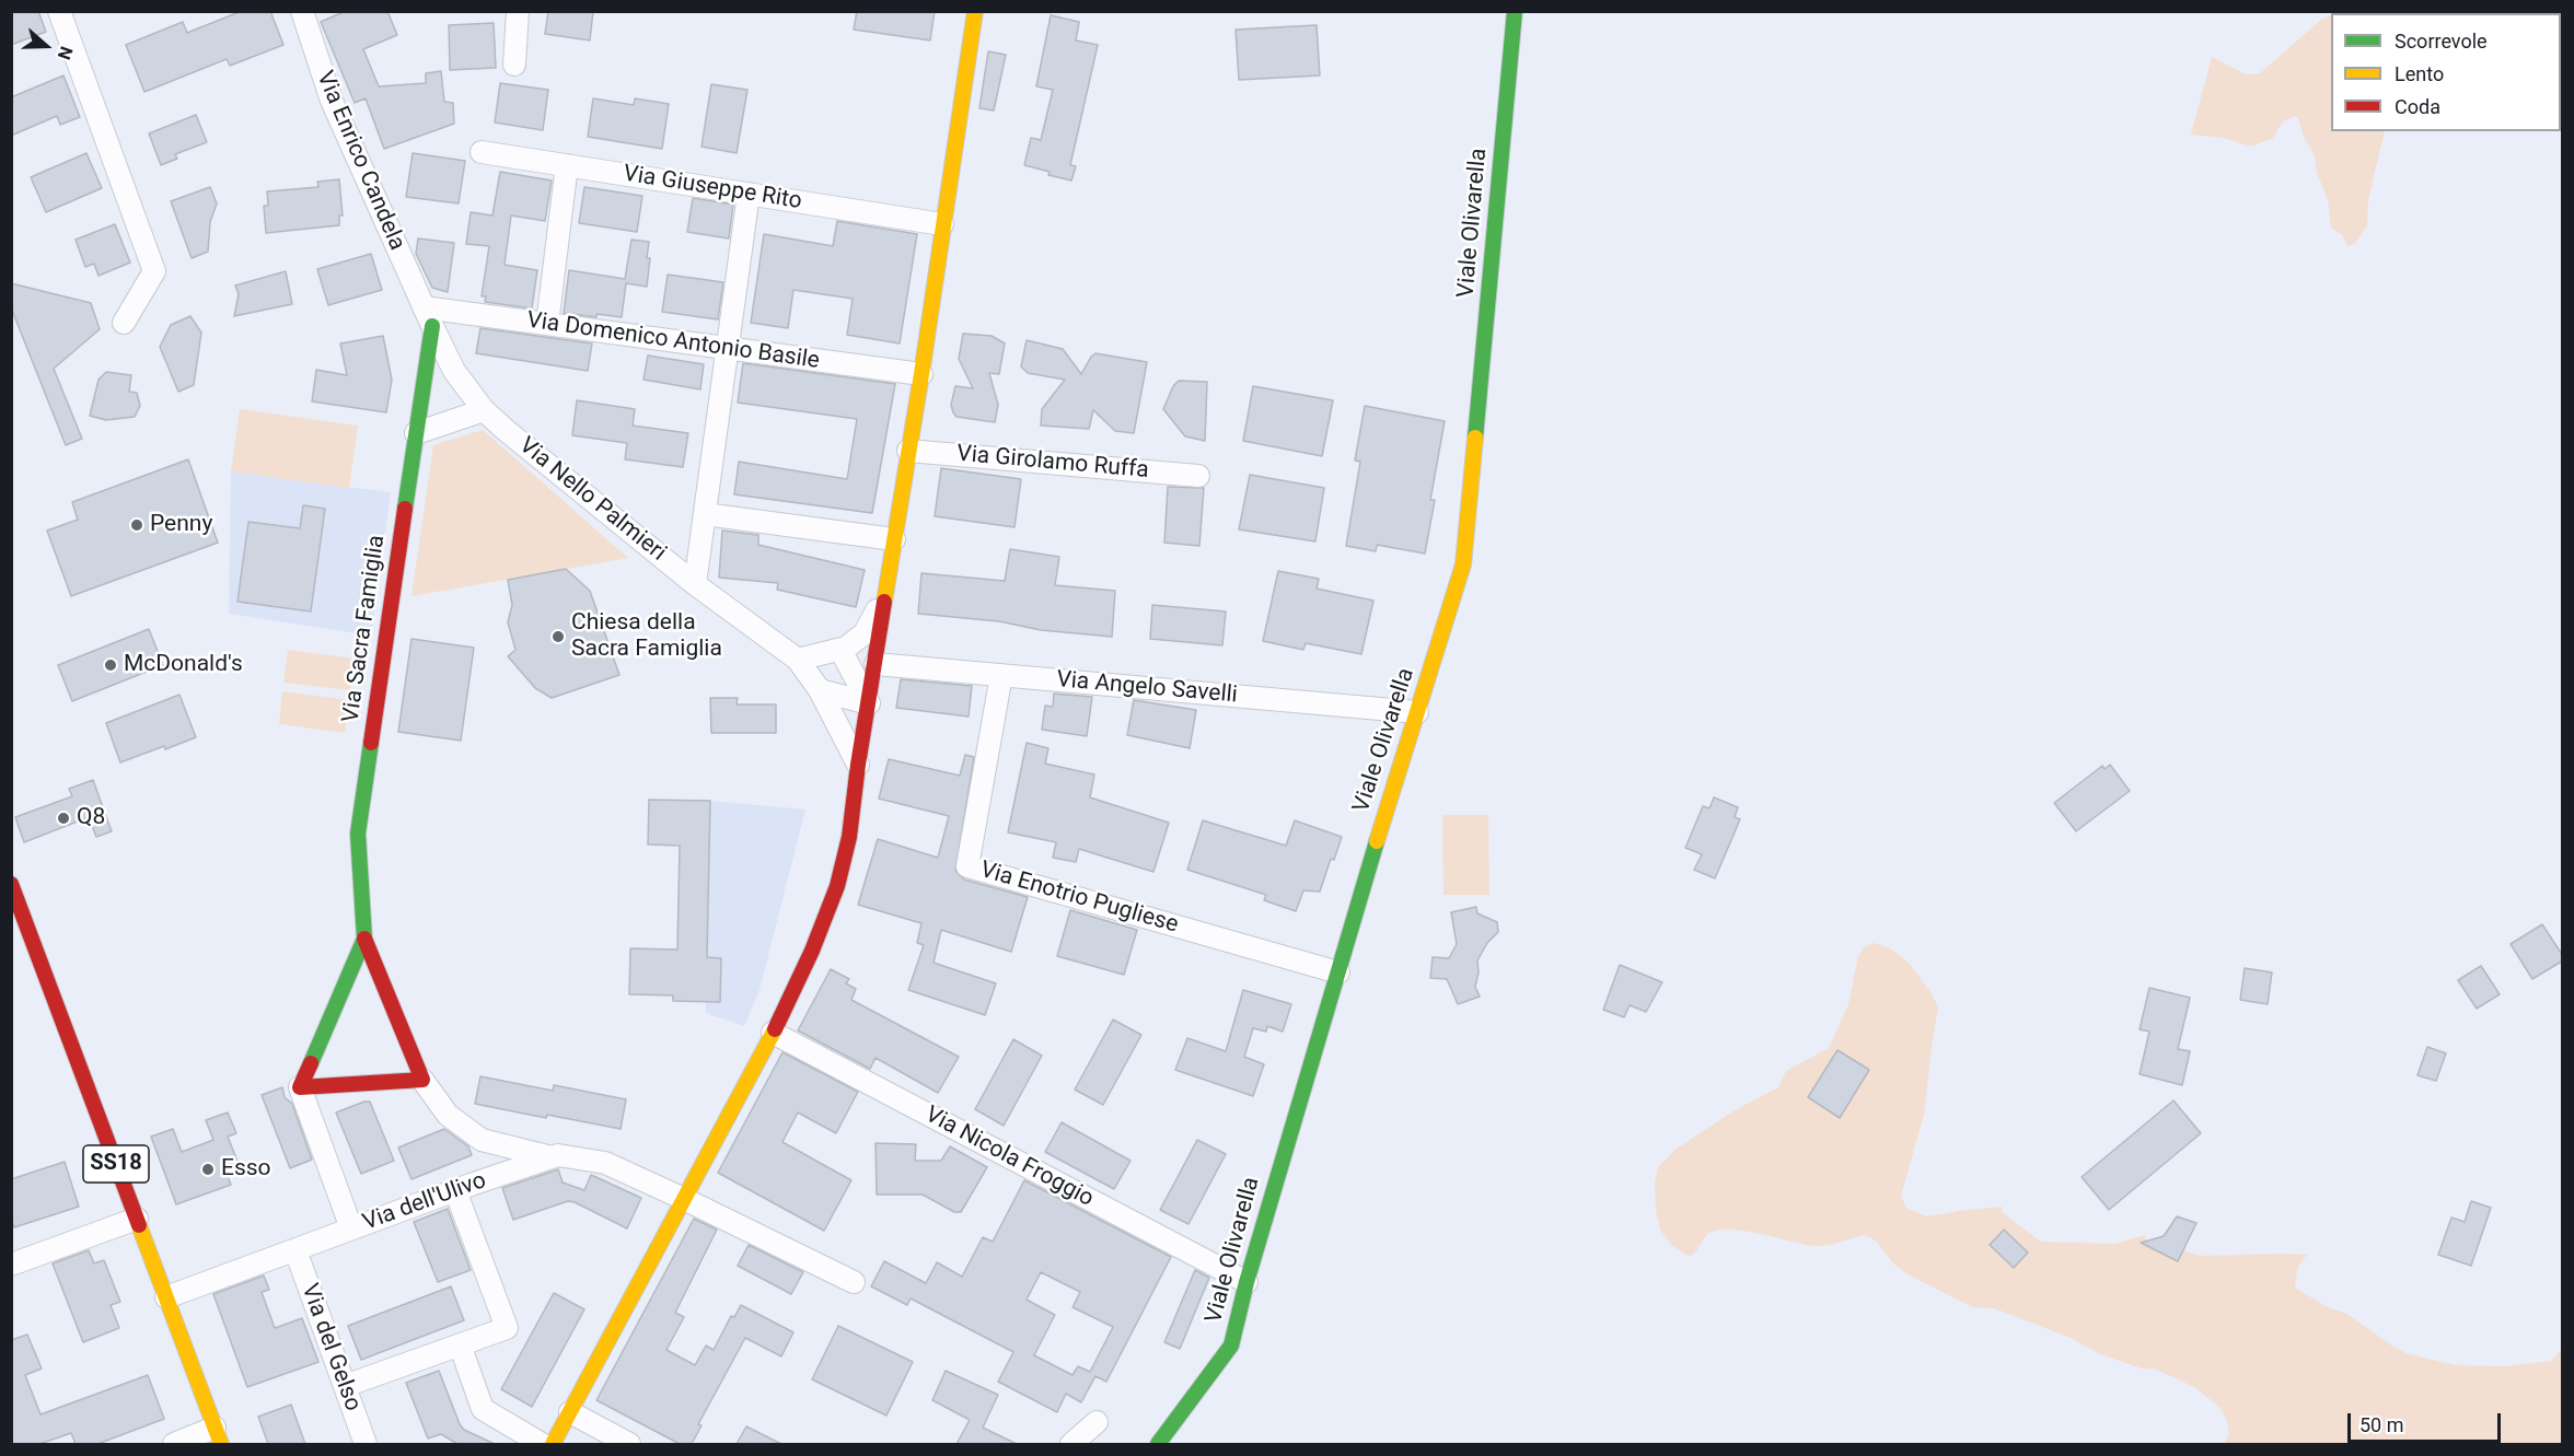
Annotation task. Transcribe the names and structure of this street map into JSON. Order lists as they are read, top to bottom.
{
  "streets": {
    "street": [
      "Via Enrico Candela",
      "Via Giuseppe Rito",
      "Viale Olivarella",
      "Via Domenico Antonio Basile",
      "Via Girolamo Ruffa",
      "Via Nello Palmieri",
      "Via Sacra Famiglia",
      "Via Angelo Savelli",
      "Via Enotrio Pugliese",
      "Via Nicola Froggio",
      "SS18",
      "Via dell'Ulivo",
      "Via del Gelso"
    ]
  },
  "crossings": [
    ["Via Enrico Candela", "Via Domenico Antonio Basile"],
    ["Via Enrico Candela", "Via Nello Palmieri"],
    ["Via Enrico Candela", "Via Sacra Famiglia"],
    ["Viale Olivarella", "Via Angelo Savelli"],
    ["Viale Olivarella", "Via Enotrio Pugliese"],
    ["Viale Olivarella", "Via Nicola Froggio"],
    ["Via Domenico Antonio Basile", "Via Nello Palmieri"],
    ["Via Domenico Antonio Basile", "Via Sacra Famiglia"],
    ["Via Nello Palmieri", "Via Sacra Famiglia"],
    ["Via Angelo Savelli", "Via Enotrio Pugliese"],
    ["SS18", "Via dell'Ulivo"],
    ["Via dell'Ulivo", "Via del Gelso"]
  ],
  "places": [
    "Penny",
    "Chiesa della Sacra Famiglia",
    "McDonald's",
    "Q8",
    "Esso"
  ],
  "legend": ["Scorrevole", "Lento", "Coda"],
  "scale_bar": "50 m",
  "north": "right"
}
